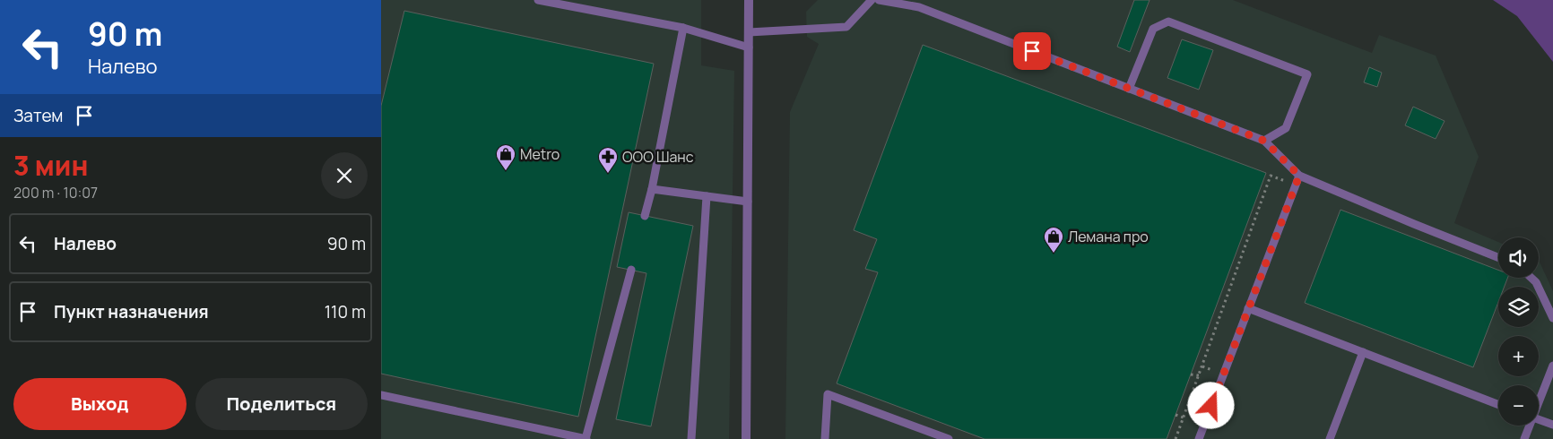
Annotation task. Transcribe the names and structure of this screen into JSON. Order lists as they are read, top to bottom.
{
  "places": {
    "shop": ["Metro", "Лемана про"],
    "pharmacy": ["ООО Шанс"]
  },
  "page": {
    "turn": ["90 m", "Налево"],
    "then": "Затем",
    "heading": ["3 мин", "200 m · 10:07"],
    "list": [
      {
        "name": "Налево",
        "value": "90 m"
      },
      {
        "name": "Пункт назначения",
        "value": "110 m"
      }
    ],
    "map_buttons": ["+", "−"],
    "buttons": ["Выход", "Поделиться"]
  }
}
